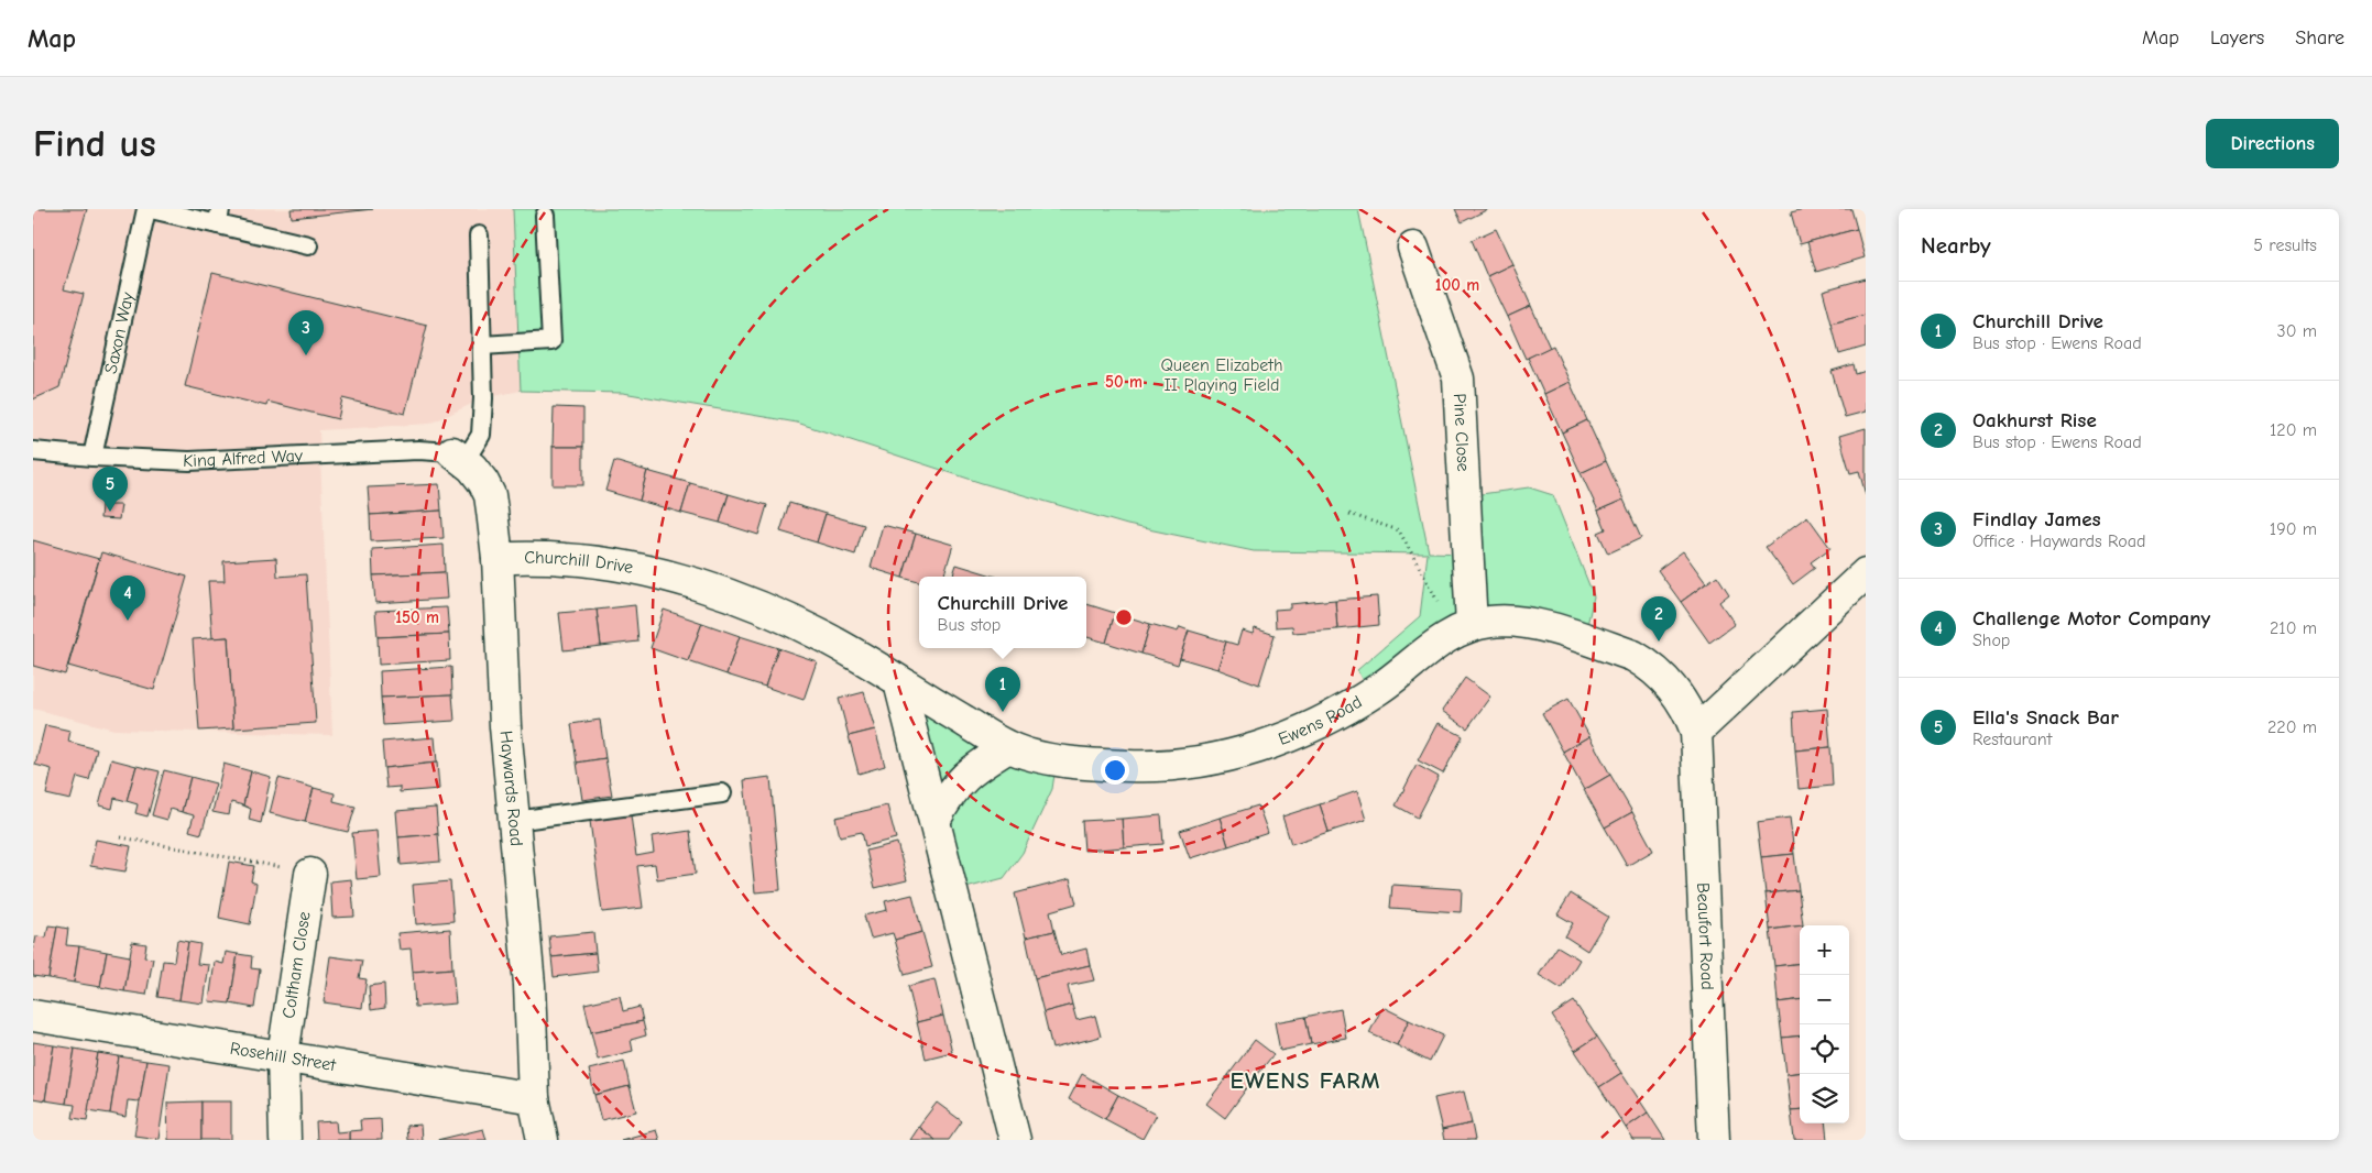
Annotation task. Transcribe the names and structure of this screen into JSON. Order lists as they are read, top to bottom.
{
  "streets": {
    "street": [
      "Pine Close",
      "Churchill Drive",
      "Ewens Road",
      "Haywards Road",
      "Beaufort Road",
      "Coltham Close",
      "Rosehill Street"
    ],
    "lane": ["Saxon Way", "King Alfred Way"]
  },
  "crossings": [
    ["Saxon Way", "King Alfred Way"],
    ["Pine Close", "Ewens Road"],
    ["King Alfred Way", "Haywards Road"],
    ["Churchill Drive", "Ewens Road"],
    ["Churchill Drive", "Haywards Road"],
    ["Ewens Road", "Beaufort Road"],
    ["Haywards Road", "Rosehill Street"],
    ["Coltham Close", "Rosehill Street"]
  ],
  "districts": ["EWENS FARM"],
  "parks": ["Queen Elizabeth II Playing Field"],
  "page": {
    "header": "Map",
    "nav": ["Map", "Layers", "Share"],
    "buttons": "Directions",
    "title": "Find us",
    "heading": ["Nearby", "5 results"],
    "list": [
      {
        "mark": "1",
        "name": "Churchill Drive",
        "note": "Bus stop · Ewens Road",
        "value": "30 m"
      },
      {
        "mark": "2",
        "name": "Oakhurst Rise",
        "note": "Bus stop · Ewens Road",
        "value": "120 m"
      },
      {
        "mark": "3",
        "name": "Findlay James",
        "note": "Office · Haywards Road",
        "value": "190 m"
      },
      {
        "mark": "4",
        "name": "Challenge Motor Company",
        "note": "Shop",
        "value": "210 m"
      },
      {
        "mark": "5",
        "name": "Ella's Snack Bar",
        "note": "Restaurant",
        "value": "220 m"
      }
    ],
    "pins": [
      "3",
      "5",
      "4",
      "2",
      "1"
    ],
    "popup": ["Churchill Drive", "Bus stop"],
    "map_buttons": ["+", "−"]
  },
  "rings": ["100 m", "50 m", "150 m"]
}
